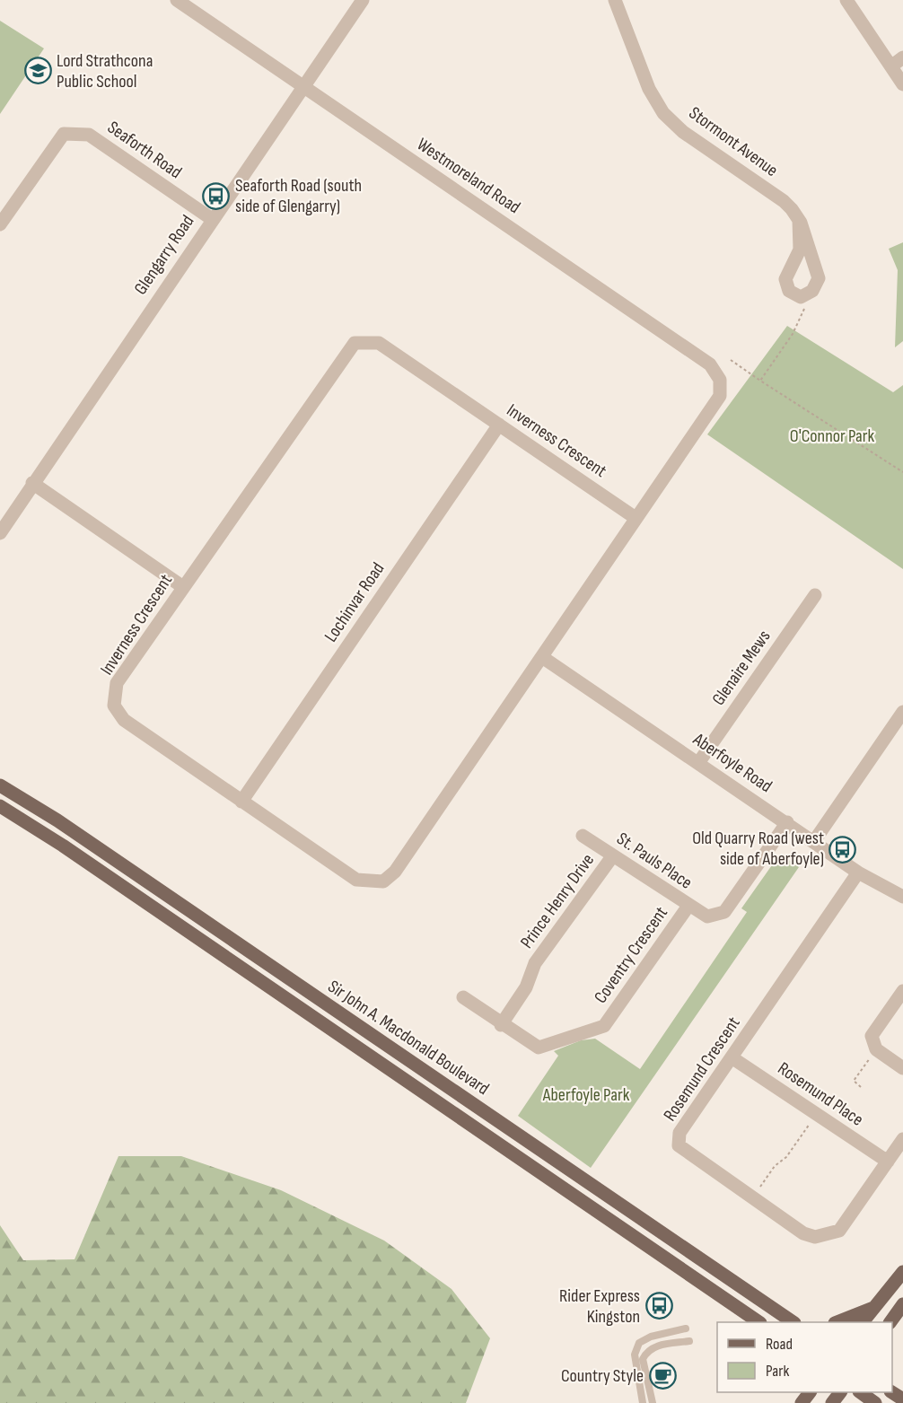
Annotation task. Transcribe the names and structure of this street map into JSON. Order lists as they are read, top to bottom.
{
  "streets": {
    "main road": ["Sir John A. Macdonald Boulevard"],
    "street": [
      "Stormont Avenue",
      "Seaforth Road",
      "Westmoreland Road",
      "Glengarry Road",
      "Inverness Crescent",
      "Lochinvar Road",
      "Glenaire Mews",
      "Aberfoyle Road",
      "St. Pauls Place",
      "Prince Henry Drive",
      "Coventry Crescent",
      "Rosemund Crescent",
      "Rosemund Place"
    ]
  },
  "crossings": [
    ["Seaforth Road", "Glengarry Road"],
    ["Westmoreland Road", "Glengarry Road"],
    ["Westmoreland Road", "Inverness Crescent"],
    ["Inverness Crescent", "Lochinvar Road"],
    ["Inverness Crescent", "Aberfoyle Road"],
    ["Glenaire Mews", "Aberfoyle Road"],
    ["Aberfoyle Road", "St. Pauls Place"],
    ["Aberfoyle Road", "Rosemund Crescent"],
    ["St. Pauls Place", "Prince Henry Drive"],
    ["St. Pauls Place", "Coventry Crescent"],
    ["Prince Henry Drive", "Coventry Crescent"],
    ["Rosemund Crescent", "Rosemund Place"]
  ],
  "parks": ["O'Connor Park", "Aberfoyle Park"],
  "places": {
    "school or university": ["Lord Strathcona Public School"],
    "bus stop": ["Seaforth Road (south side of Glengarry)", "Old Quarry Road (west side of Aberfoyle)", "Rider Express Kingston"],
    "cafe": ["Country Style"]
  },
  "legend": ["Road", "Park"]
}
